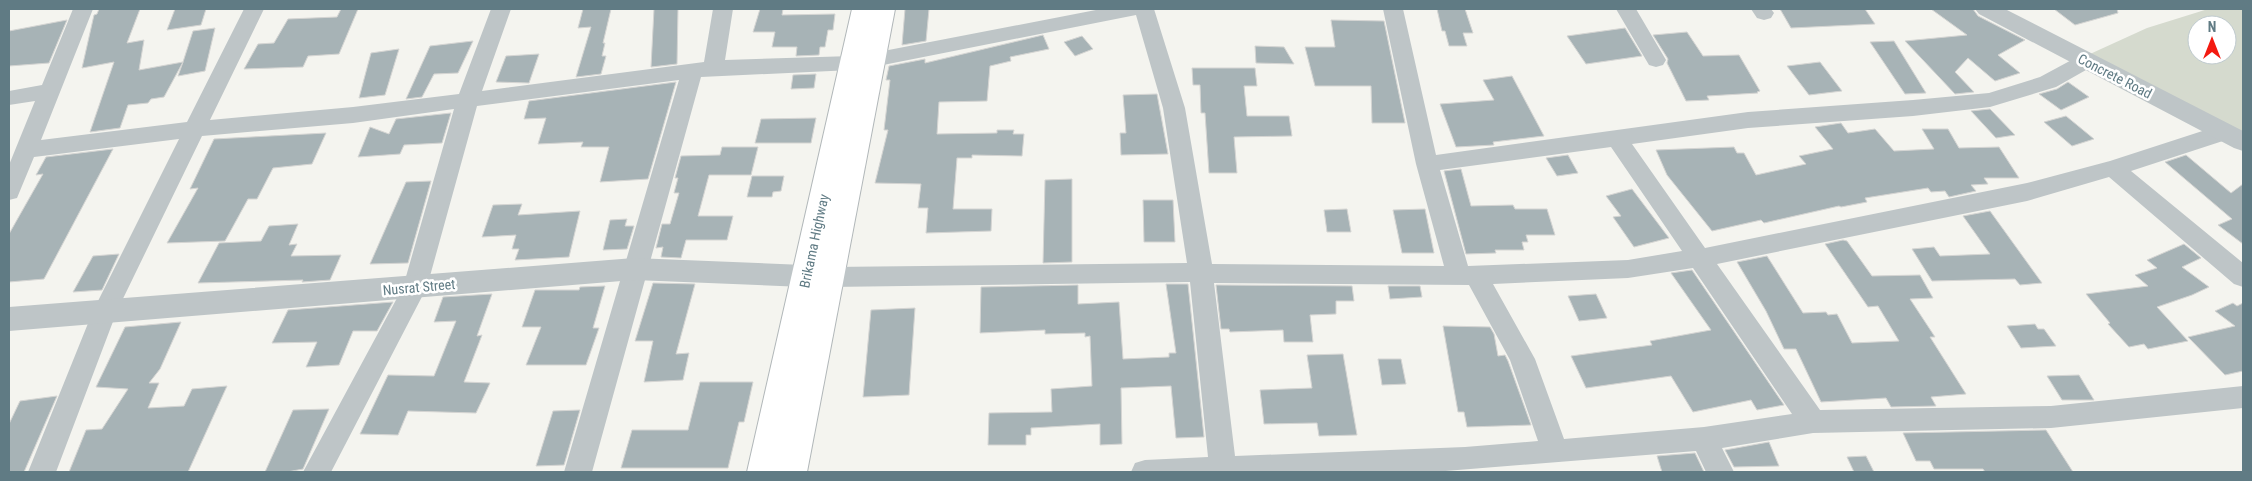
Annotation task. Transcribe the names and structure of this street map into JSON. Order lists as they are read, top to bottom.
{
  "streets": {
    "highway": ["Brikama Highway"],
    "street": ["Concrete Road", "Nusrat Street"]
  },
  "crossings": [
    ["Brikama Highway", "Nusrat Street"]
  ],
  "north": "top"
}
